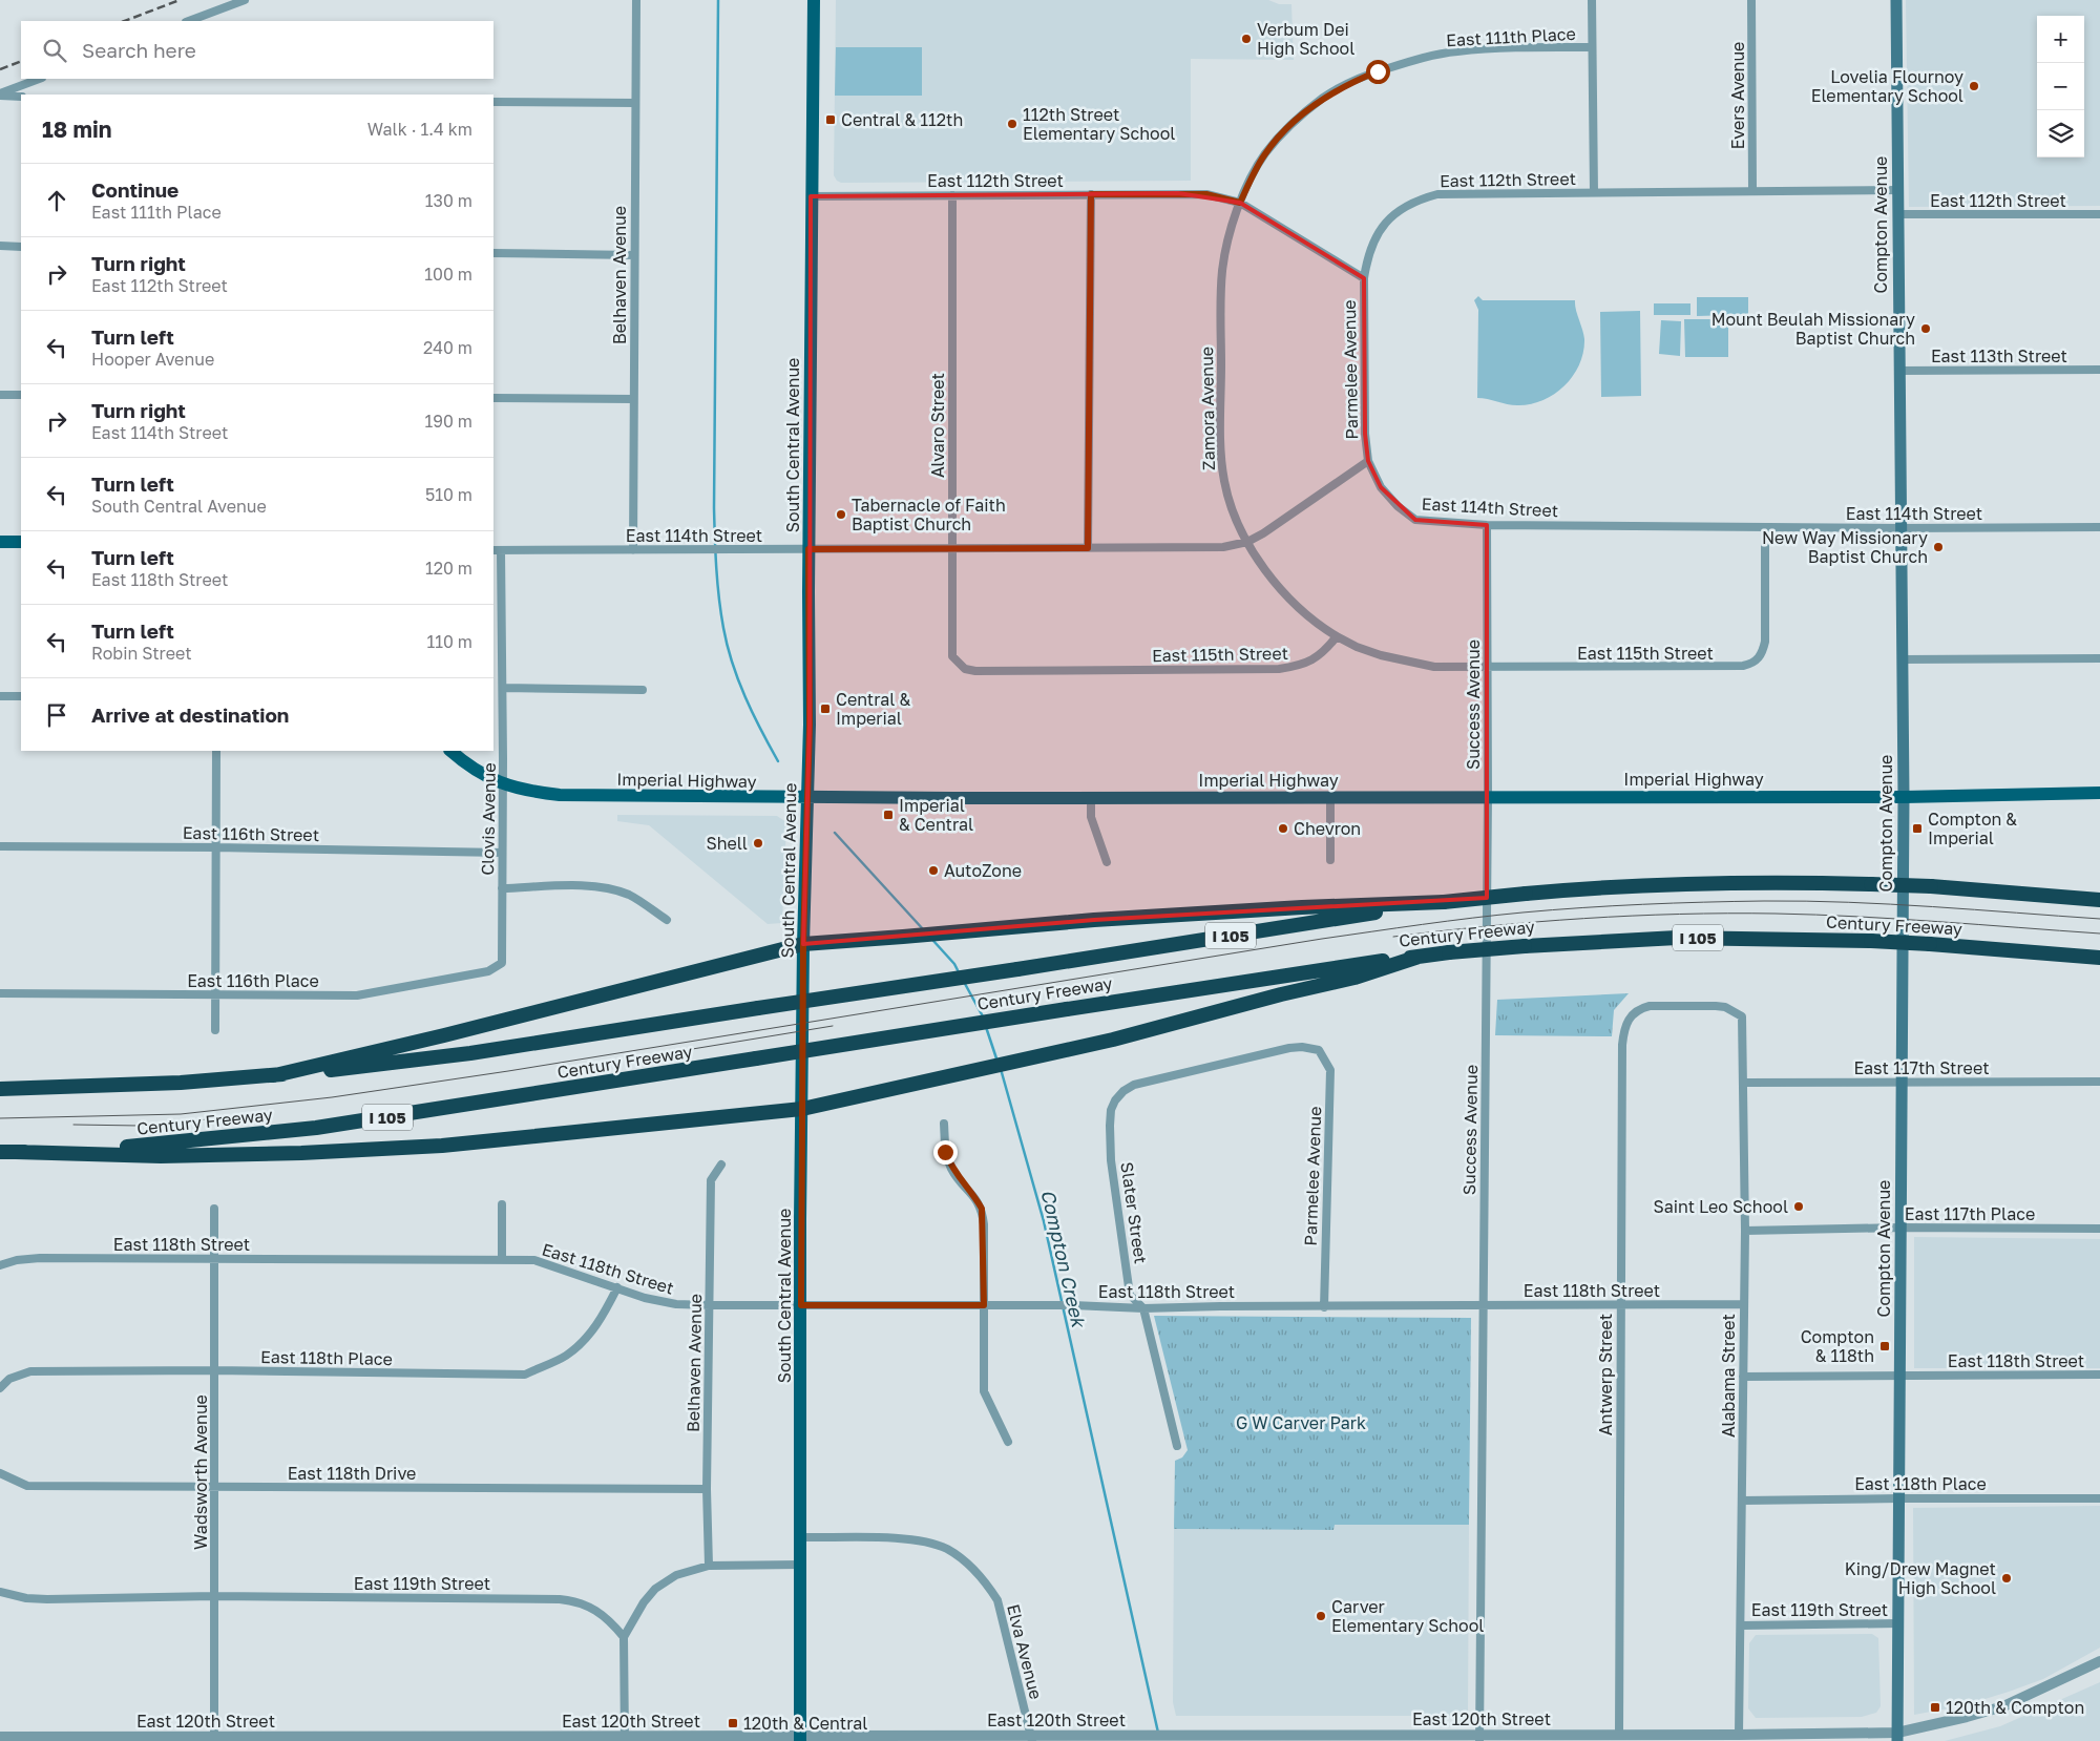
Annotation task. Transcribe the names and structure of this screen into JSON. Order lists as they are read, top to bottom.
{
  "streets": {
    "highway": ["Century Freeway", "I 105"],
    "main road": ["Compton Avenue", "South Central Avenue", "Imperial Highway"],
    "street": [
      "East 111th Place",
      "Evers Avenue",
      "East 112th Street",
      "Belhaven Avenue",
      "East 113th Street",
      "Parmelee Avenue",
      "Zamora Avenue",
      "Alvaro Street",
      "East 114th Street",
      "East 115th Street",
      "Success Avenue",
      "Clovis Avenue",
      "East 116th Street",
      "East 116th Place",
      "East 117th Street",
      "Slater Street",
      "East 117th Place",
      "East 118th Street",
      "East 118th Place",
      "Antwerp Street",
      "Alabama Street",
      "Wadsworth Avenue",
      "East 118th Drive",
      "East 119th Street",
      "Elva Avenue",
      "East 120th Street"
    ]
  },
  "crossings": [
    ["East 111th Place", "East 112th Street"],
    ["East 111th Place", "Zamora Avenue"],
    ["Evers Avenue", "East 112th Street"],
    ["East 112th Street", "Compton Avenue"],
    ["East 112th Street", "Parmelee Avenue"],
    ["East 112th Street", "Zamora Avenue"],
    ["East 112th Street", "Alvaro Street"],
    ["East 112th Street", "South Central Avenue"],
    ["Compton Avenue", "East 113th Street"],
    ["Compton Avenue", "East 114th Street"],
    ["Compton Avenue", "Imperial Highway"],
    ["Compton Avenue", "East 117th Street"],
    ["Compton Avenue", "East 117th Place"],
    ["Compton Avenue", "East 118th Street"],
    ["Compton Avenue", "East 118th Place"],
    ["Compton Avenue", "East 119th Street"],
    ["Compton Avenue", "East 120th Street"],
    ["Belhaven Avenue", "East 114th Street"],
    ["Belhaven Avenue", "East 118th Street"],
    ["Belhaven Avenue", "East 118th Drive"],
    ["Parmelee Avenue", "East 114th Street"],
    ["Parmelee Avenue", "Slater Street"],
    ["Parmelee Avenue", "East 118th Street"],
    ["Zamora Avenue", "East 114th Street"],
    ["Zamora Avenue", "East 115th Street"],
    ["Alvaro Street", "East 114th Street"],
    ["Alvaro Street", "East 115th Street"],
    ["South Central Avenue", "East 114th Street"],
    ["South Central Avenue", "Imperial Highway"],
    ["South Central Avenue", "East 118th Street"],
    ["South Central Avenue", "Elva Avenue"],
    ["South Central Avenue", "East 120th Street"],
    ["East 114th Street", "East 115th Street"],
    ["East 114th Street", "Success Avenue"],
    ["East 114th Street", "Clovis Avenue"],
    ["East 115th Street", "Success Avenue"],
    ["Success Avenue", "Imperial Highway"],
    ["Success Avenue", "East 118th Street"],
    ["Success Avenue", "East 120th Street"],
    ["Imperial Highway", "Clovis Avenue"],
    ["Clovis Avenue", "East 116th Street"],
    ["Clovis Avenue", "East 116th Place"],
    ["East 117th Street", "Alabama Street"],
    ["Slater Street", "East 118th Street"],
    ["East 117th Place", "Alabama Street"],
    ["East 118th Street", "East 118th Place"],
    ["East 118th Street", "Antwerp Street"],
    ["East 118th Street", "Alabama Street"],
    ["East 118th Street", "Wadsworth Avenue"],
    ["East 118th Place", "Alabama Street"],
    ["East 118th Place", "Wadsworth Avenue"],
    ["Antwerp Street", "Alabama Street"],
    ["Antwerp Street", "East 120th Street"],
    ["Alabama Street", "East 119th Street"],
    ["Alabama Street", "East 120th Street"],
    ["Wadsworth Avenue", "East 118th Drive"],
    ["Wadsworth Avenue", "East 119th Street"],
    ["Wadsworth Avenue", "East 120th Street"],
    ["Elva Avenue", "East 120th Street"]
  ],
  "water": ["Compton Creek"],
  "parks": ["G W Carver Park"],
  "places": {
    "other": [
      "Verbum Dei High School",
      "Lovelia Flournoy Elementary School",
      "112th Street Elementary School",
      "Mount Beulah Missionary Baptist Church",
      "Tabernacle of Faith Baptist Church",
      "New Way Missionary Baptist Church",
      "Chevron",
      "Shell",
      "AutoZone",
      "Saint Leo School",
      "King/Drew Magnet High School",
      "Carver Elementary School"
    ],
    "transit": [
      "Central & 112th",
      "Central & Imperial",
      "Imperial & Central",
      "Compton & Imperial",
      "Compton & 118th",
      "120th & Compton",
      "120th & Central"
    ]
  },
  "page": {
    "map_buttons": ["+", "−"],
    "search": "Search here",
    "heading": ["18 min", "Walk · 1.4 km"],
    "list": [
      ["Continue", "East 111th Place", "130 m"],
      ["Turn right", "East 112th Street", "100 m"],
      ["Turn left", "Hooper Avenue", "240 m"],
      ["Turn right", "East 114th Street", "190 m"],
      ["Turn left", "South Central Avenue", "510 m"],
      ["Turn left", "East 118th Street", "120 m"],
      ["Turn left", "Robin Street", "110 m"],
      "Arrive at destination"
    ]
  }
}
